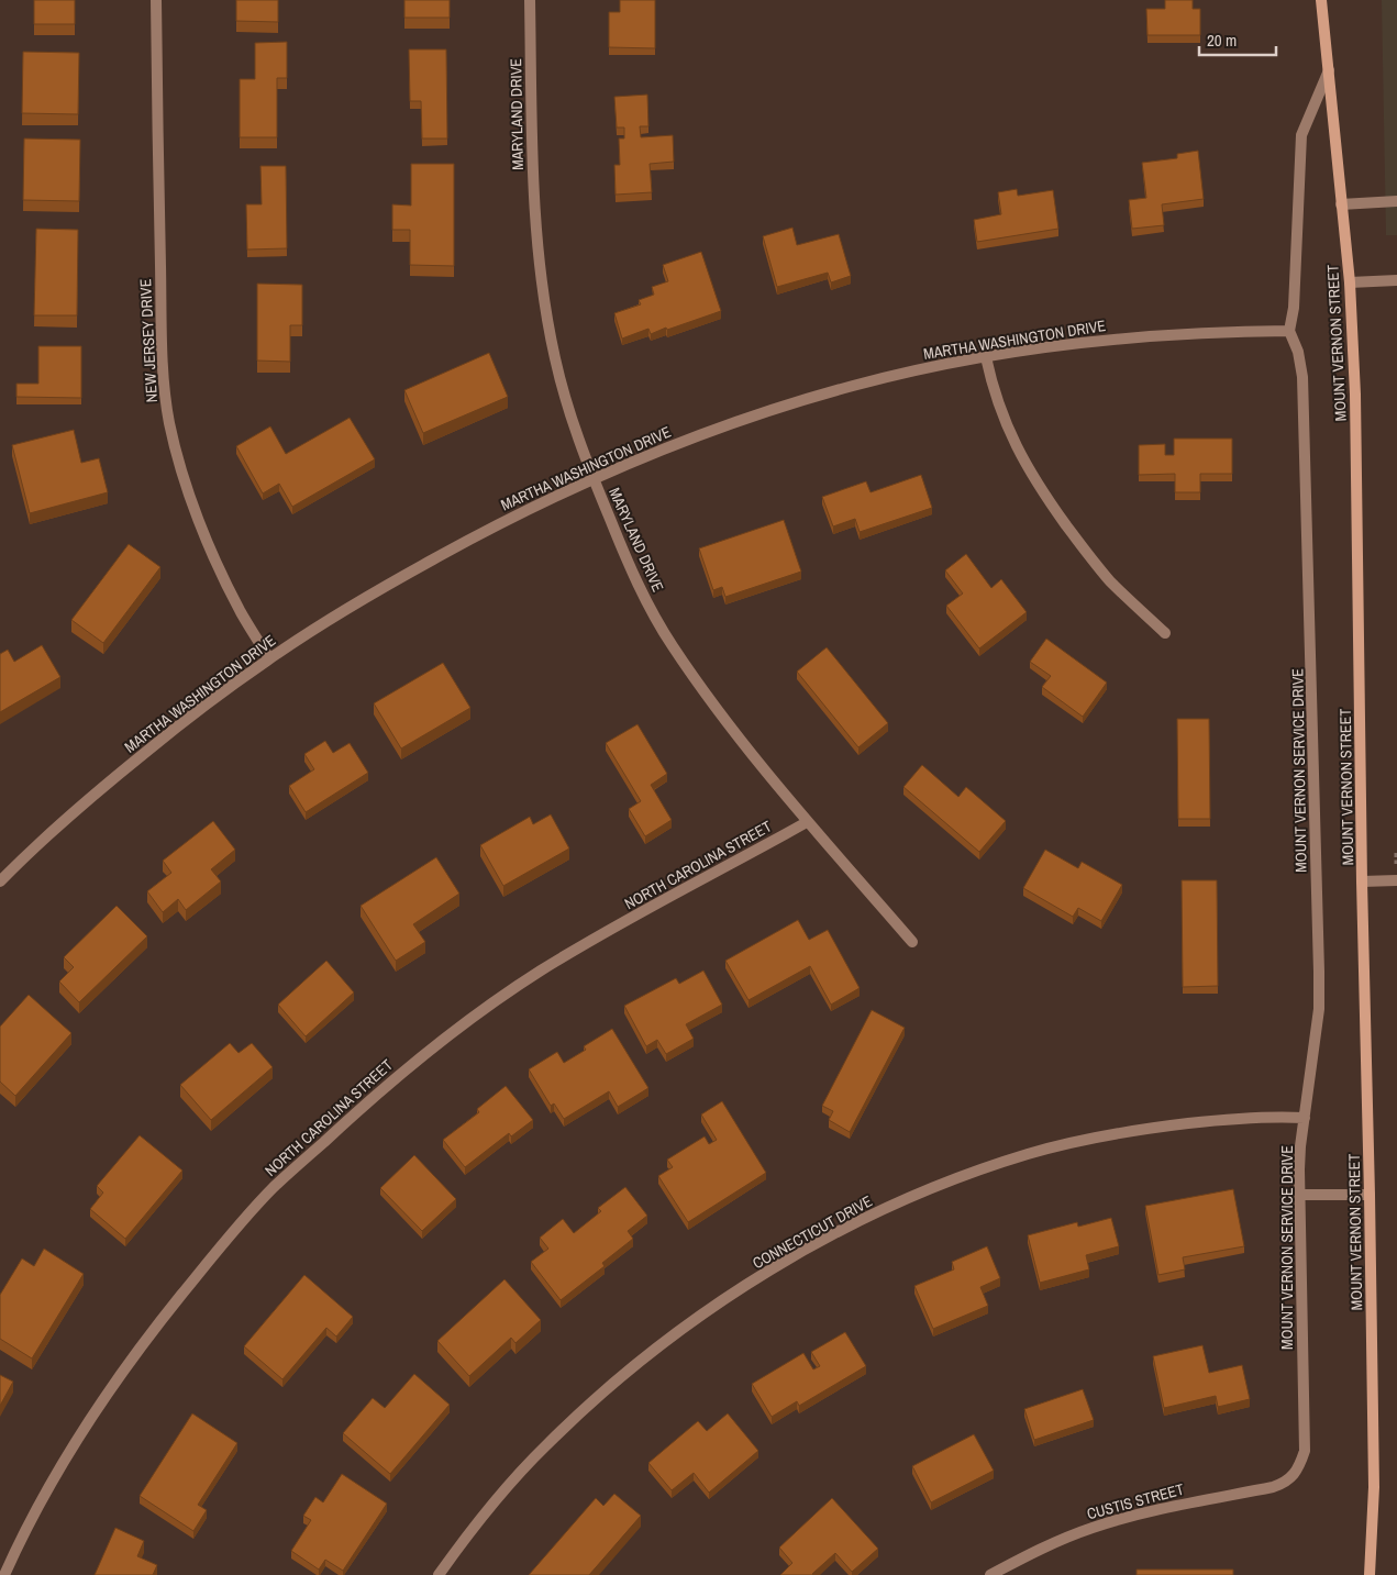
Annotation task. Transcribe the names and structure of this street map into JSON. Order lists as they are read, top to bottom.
{
  "streets": {
    "street": [
      "MARYLAND DRIVE",
      "MARTHA WASHINGTON DRIVE",
      "NEW JERSEY DRIVE",
      "MOUNT VERNON STREET",
      "MOUNT VERNON SERVICE DRIVE",
      "NORTH CAROLINA STREET",
      "CONNECTICUT DRIVE",
      "CUSTIS STREET"
    ]
  },
  "crossings": [
    ["MARYLAND DRIVE", "MARTHA WASHINGTON DRIVE"],
    ["MARYLAND DRIVE", "NORTH CAROLINA STREET"],
    ["MARTHA WASHINGTON DRIVE", "NEW JERSEY DRIVE"],
    ["MARTHA WASHINGTON DRIVE", "MOUNT VERNON SERVICE DRIVE"],
    ["MOUNT VERNON SERVICE DRIVE", "CONNECTICUT DRIVE"],
    ["MOUNT VERNON SERVICE DRIVE", "CUSTIS STREET"]
  ],
  "scale_bar": "20 m"
}
